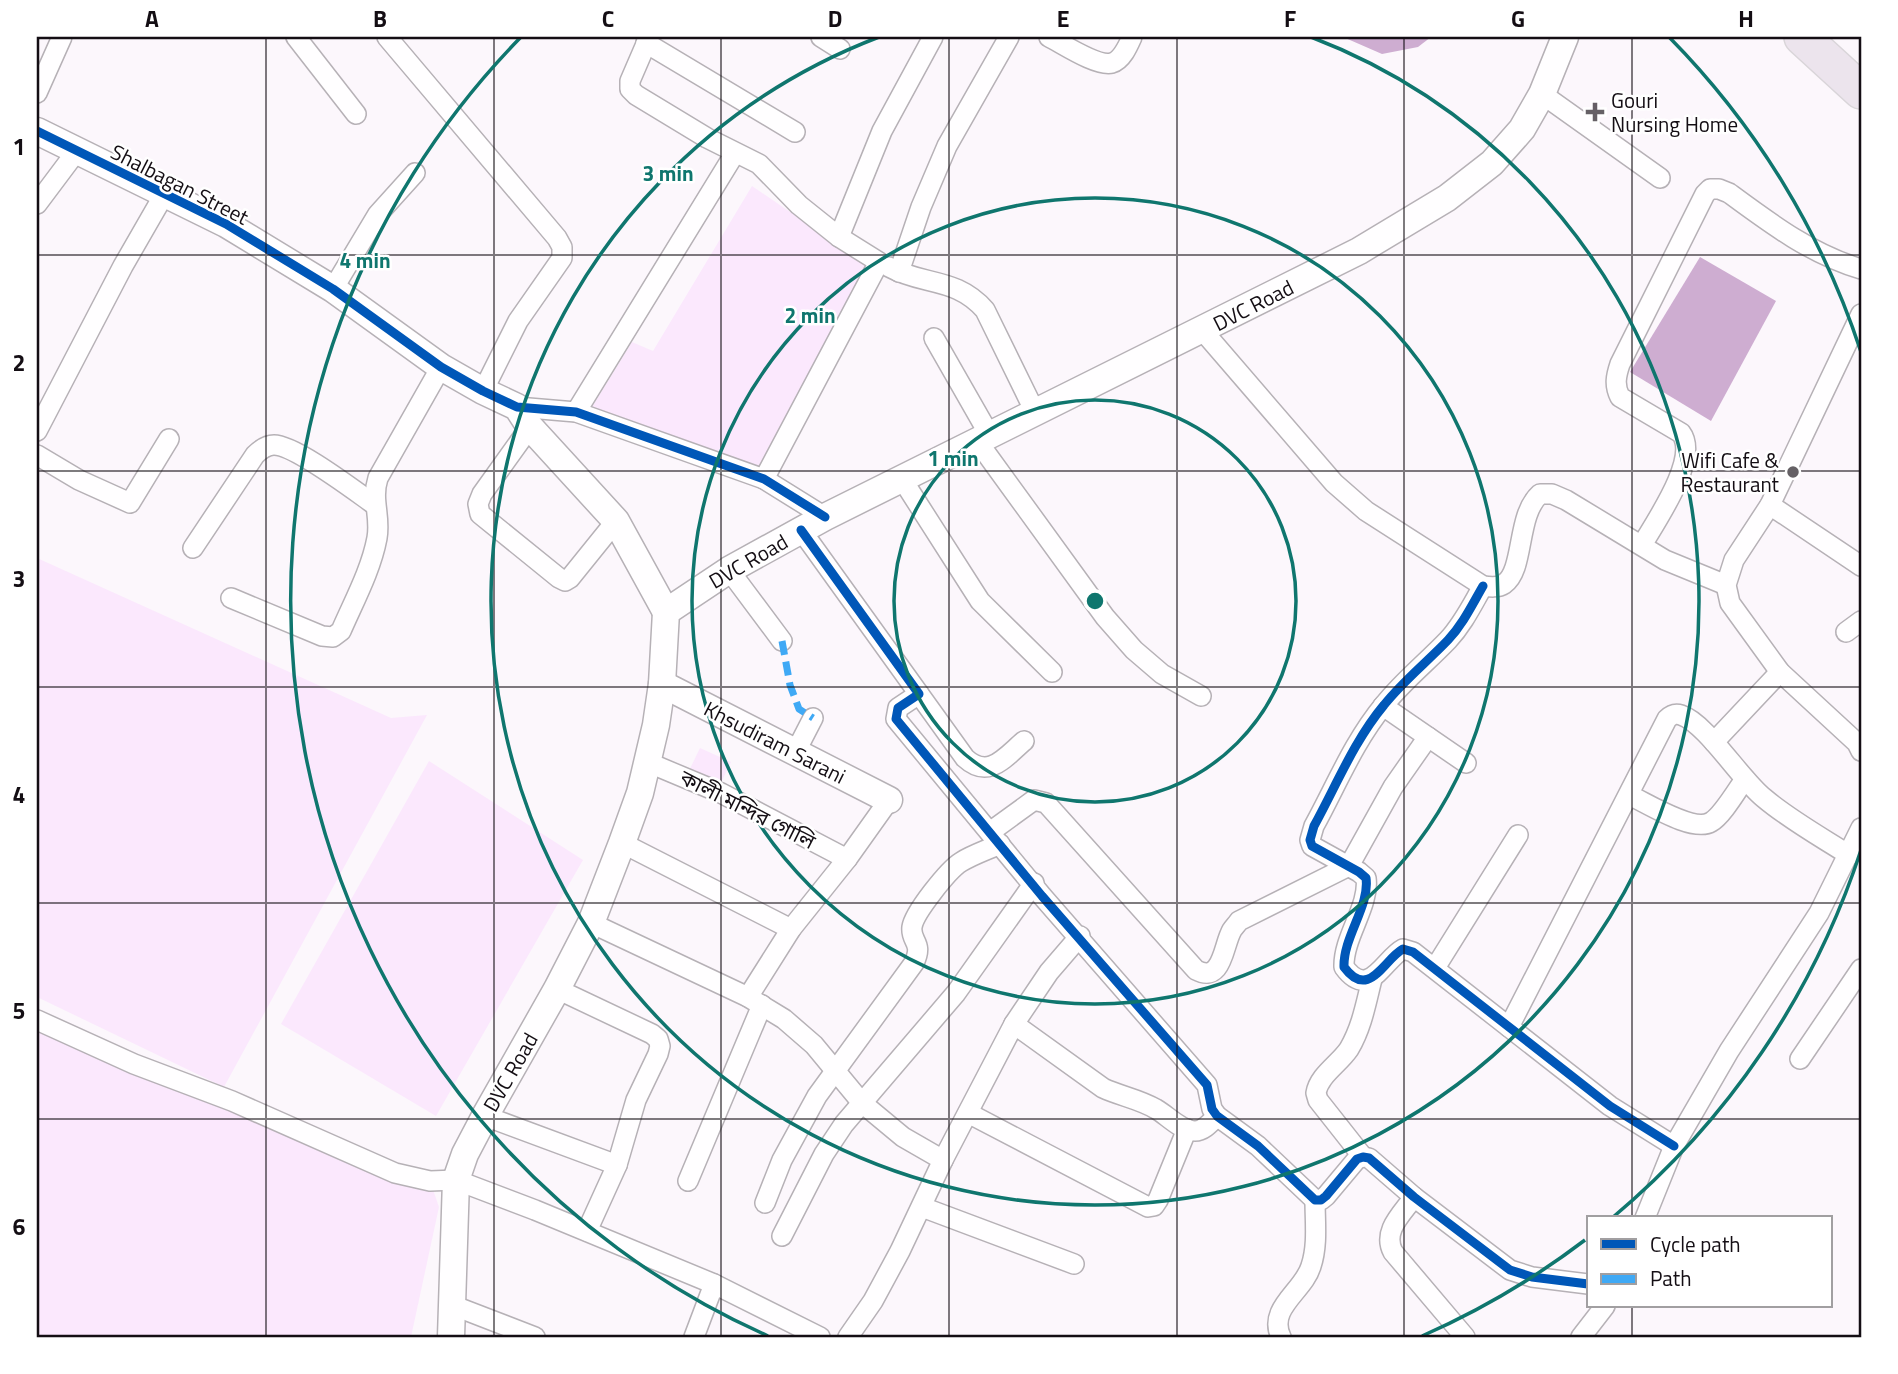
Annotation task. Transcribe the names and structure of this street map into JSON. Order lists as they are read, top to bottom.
{
  "streets": {
    "main road": ["Shalbagan Street", "DVC Road", "Khsudiram Sarani"],
    "street": ["কালী মন্দির গোলি"]
  },
  "crossings": [
    ["DVC Road", "Khsudiram Sarani"],
    ["DVC Road", "কালী মন্দির গোলি"]
  ],
  "places": {
    "health": ["Gouri Nursing Home"],
    "other": ["Wifi Cafe & Restaurant"]
  },
  "legend": ["Cycle path", "Path"],
  "grid": {
    "columns": [
      "A",
      "B",
      "C",
      "D",
      "E",
      "F",
      "G",
      "H"
    ],
    "rows": [
      "1",
      "2",
      "3",
      "4",
      "5",
      "6"
    ]
  },
  "rings": [
    "3 min",
    "4 min",
    "2 min",
    "1 min"
  ]
}
